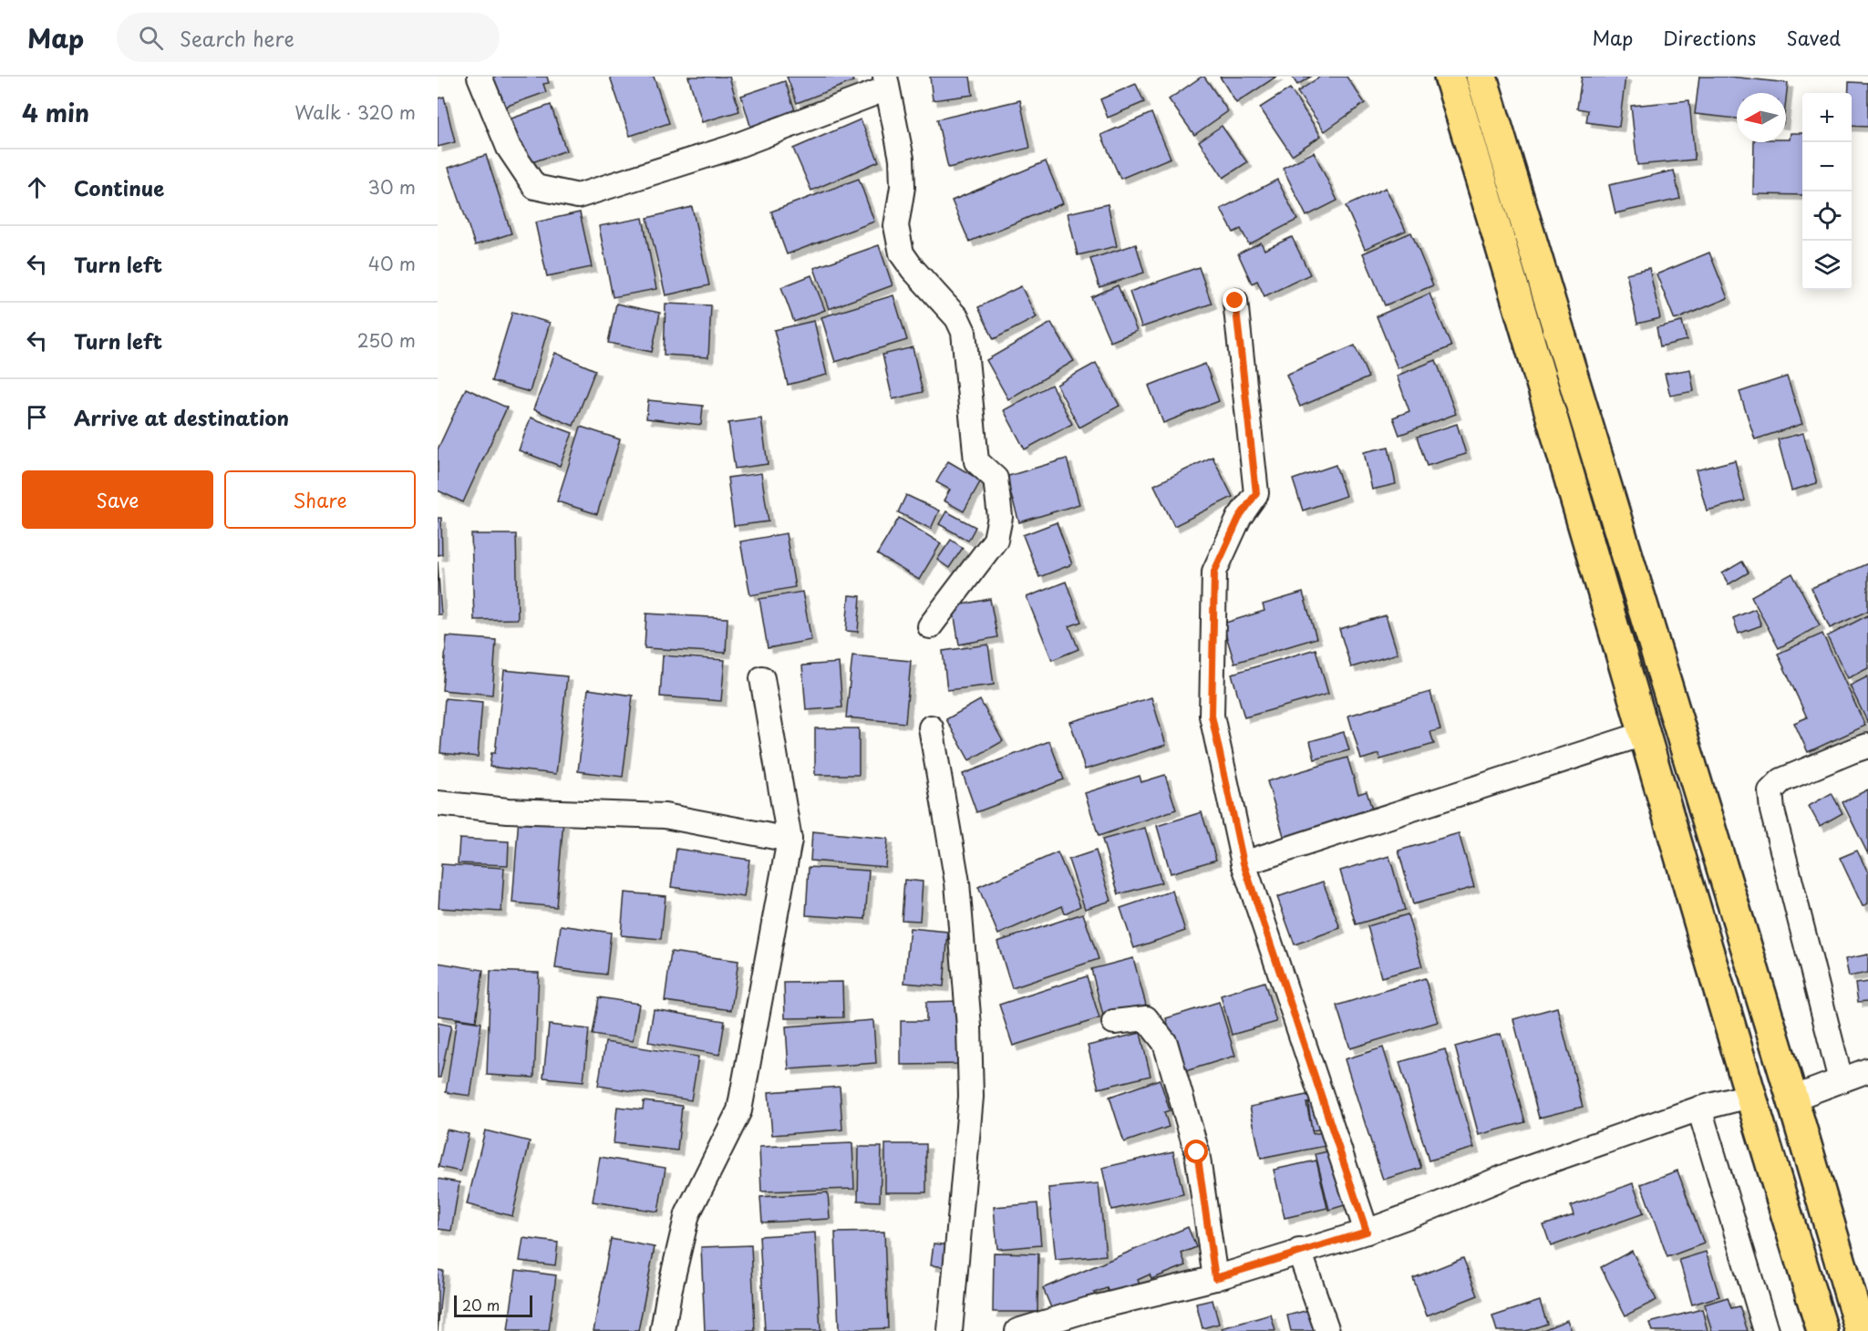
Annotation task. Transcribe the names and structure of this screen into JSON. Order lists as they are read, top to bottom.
{
  "scale_bar": "20 m",
  "north": "left",
  "page": {
    "header": "Map",
    "search": "Search here",
    "nav": ["Map", "Directions", "Saved"],
    "heading": ["4 min", "Walk · 320 m"],
    "map_buttons": ["+", "−"],
    "list": [
      ["Continue", "30 m"],
      ["Turn left", "40 m"],
      ["Turn left", "250 m"],
      "Arrive at destination"
    ],
    "buttons": ["Save", "Share"],
    "scale": "20 m"
  }
}
